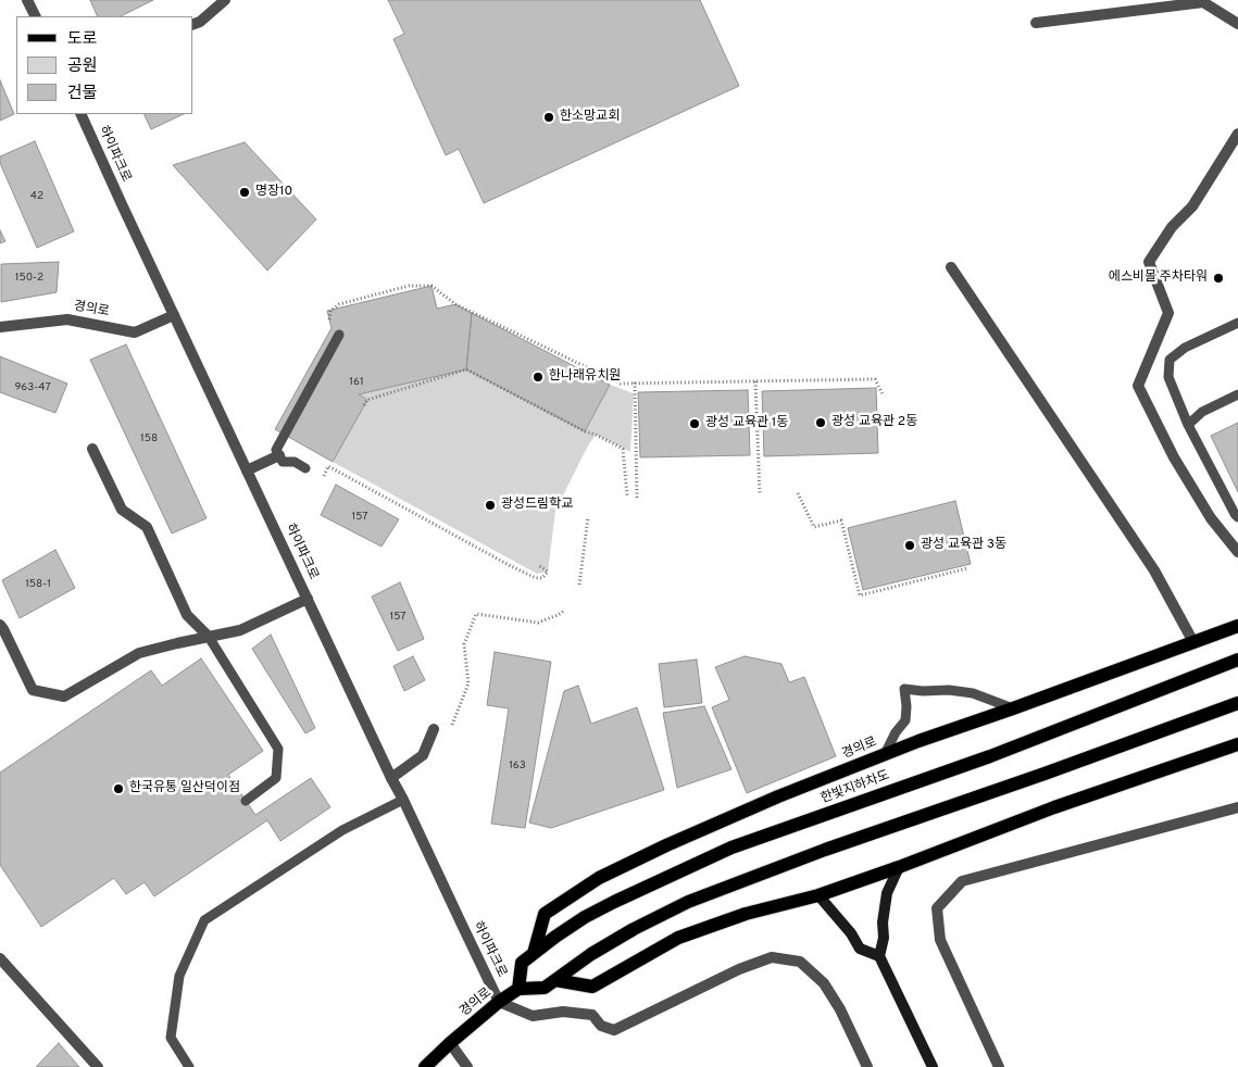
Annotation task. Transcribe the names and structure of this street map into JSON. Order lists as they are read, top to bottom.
{
  "streets": {
    "main road": ["경의로", "한빛지하차도"],
    "street": ["하이파크로"]
  },
  "crossings": [
    ["하이파크로", "경의로"],
    ["경의로", "한빛지하차도"]
  ],
  "places": [
    "한소망교회",
    "명장10",
    "에스비몰 주차타워",
    "한나래유치원",
    "광성 교육관 2동",
    "광성 교육관 1동",
    "광성드림학교",
    "광성 교육관 3동",
    "한국유통 일산덕이점"
  ],
  "house_numbers": [
    "42",
    "150-2",
    "161",
    "963-47",
    "158",
    "157",
    "158-1",
    "157",
    "163"
  ],
  "legend": ["도로", "공원", "건물"]
}
